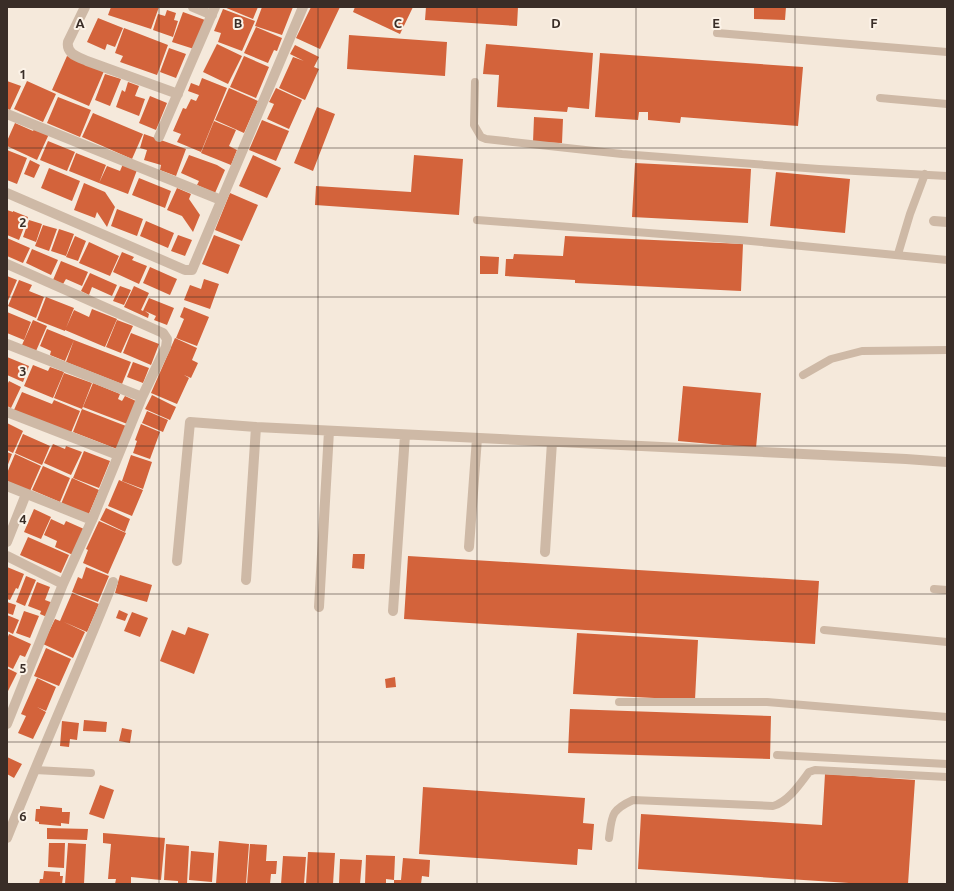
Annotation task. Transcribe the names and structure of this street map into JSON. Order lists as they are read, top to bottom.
{
  "grid": {
    "columns": [
      "A",
      "B",
      "C",
      "D",
      "E",
      "F"
    ],
    "rows": [
      "1",
      "2",
      "3",
      "4",
      "5",
      "6"
    ]
  }
}
